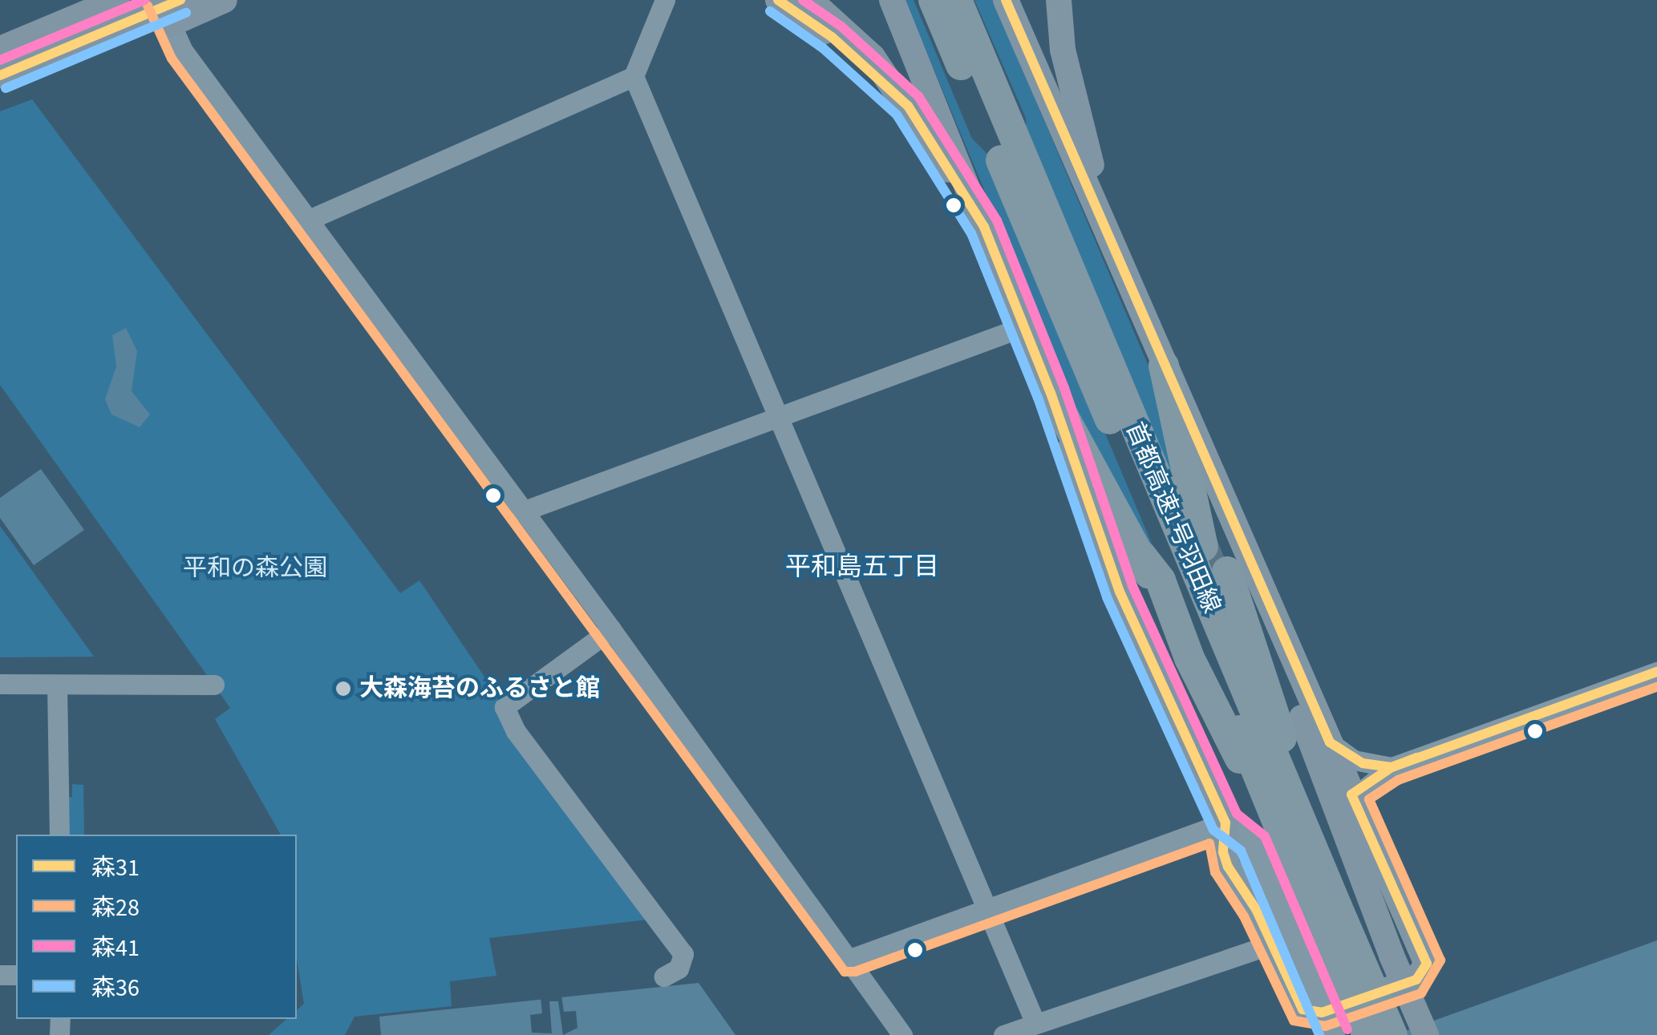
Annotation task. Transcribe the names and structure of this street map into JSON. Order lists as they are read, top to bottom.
{
  "streets": {
    "highway": ["首都高速1号羽田線"]
  },
  "districts": ["平和島五丁目"],
  "parks": ["平和の森公園"],
  "places": ["大森海苔のふるさと館"],
  "lines": [
    "transit line 森31",
    "transit line 森41",
    "transit line 森28",
    "transit line 森36"
  ],
  "legend": [
    "森31",
    "森28",
    "森41",
    "森36"
  ]
}
